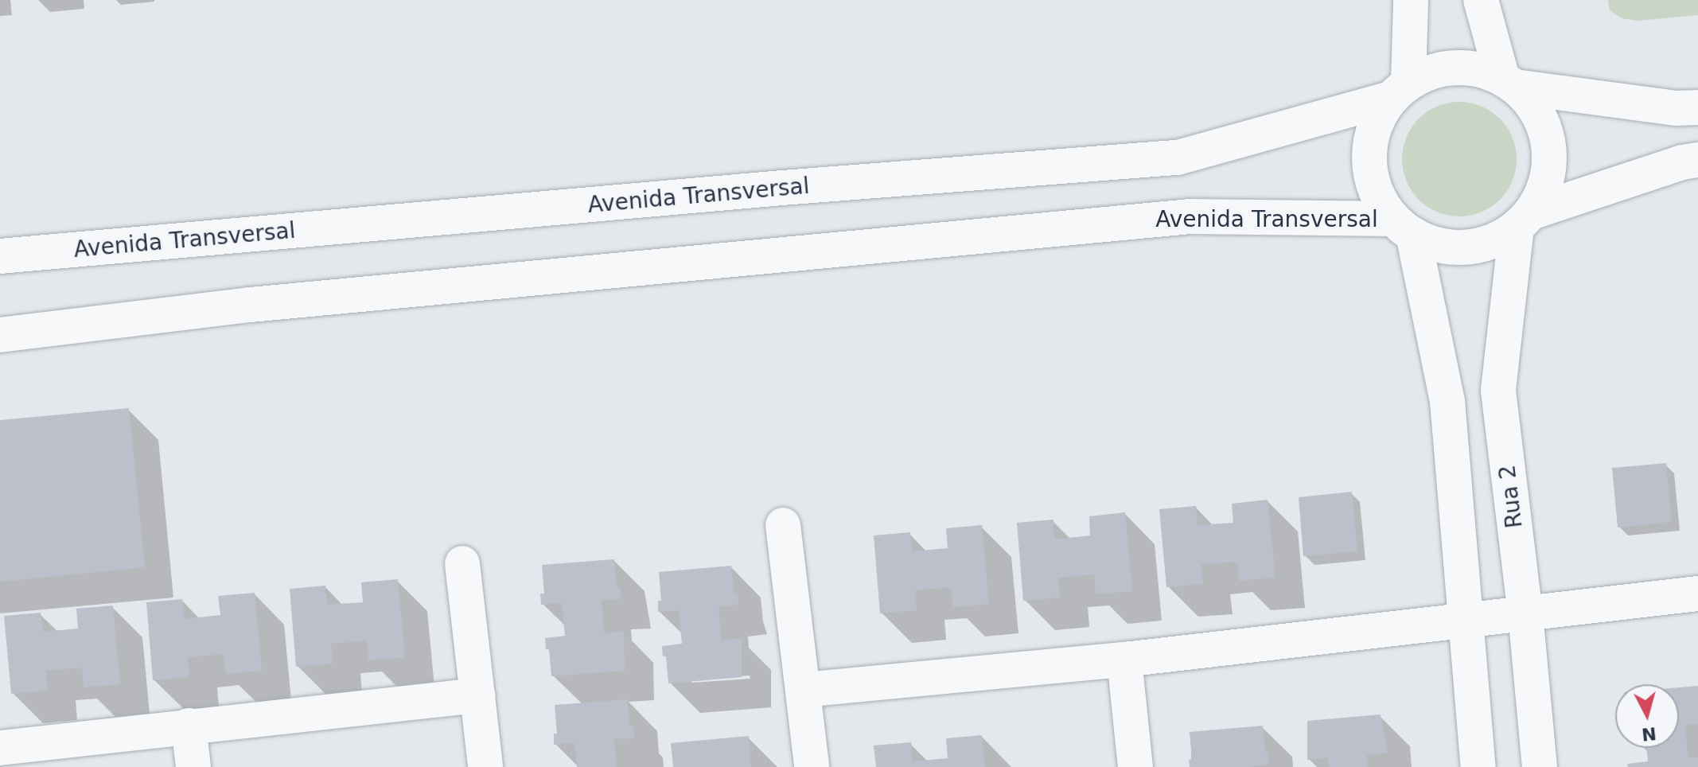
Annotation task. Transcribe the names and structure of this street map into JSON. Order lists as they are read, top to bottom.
{
  "streets": {
    "street": ["Avenida Transversal", "Rua 2"]
  },
  "crossings": [
    ["Avenida Transversal", "Rua 2"]
  ],
  "north": "bottom"
}
